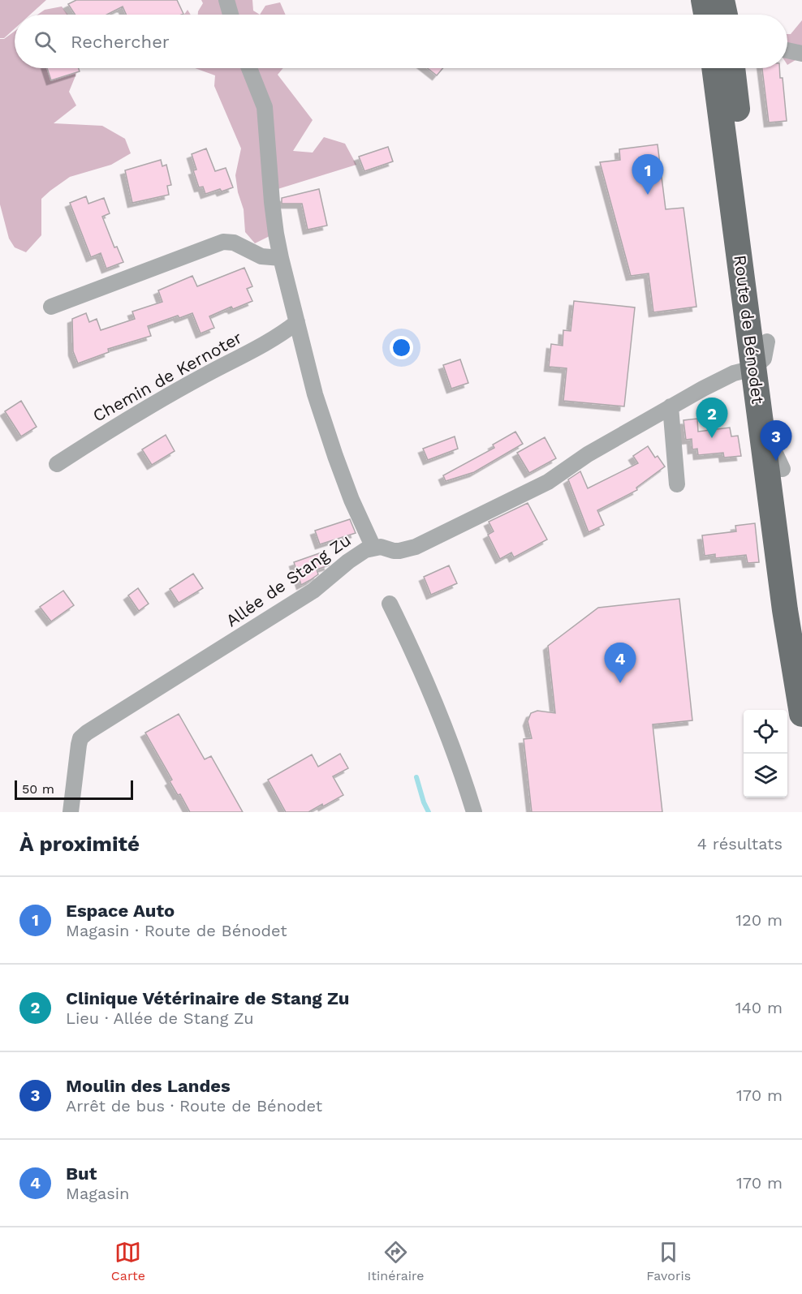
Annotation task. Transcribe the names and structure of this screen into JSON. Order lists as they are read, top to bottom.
{
  "streets": {
    "main road": ["Route de Bénodet"],
    "street": ["Chemin de Kernoter", "Allée de Stang Zu"]
  },
  "crossings": [
    ["Route de Bénodet", "Allée de Stang Zu"]
  ],
  "scale_bar": "50 m",
  "page": {
    "search": "Rechercher",
    "pins": [
      "1",
      "2",
      "3",
      "4"
    ],
    "scale": "50 m",
    "heading": ["À proximité", "4 résultats"],
    "list": [
      {
        "mark": "1",
        "name": "Espace Auto",
        "note": "Magasin · Route de Bénodet",
        "value": "120 m"
      },
      {
        "mark": "2",
        "name": "Clinique Vétérinaire de Stang Zu",
        "note": "Lieu · Allée de Stang Zu",
        "value": "140 m"
      },
      {
        "mark": "3",
        "name": "Moulin des Landes",
        "note": "Arrêt de bus · Route de Bénodet",
        "value": "170 m"
      },
      {
        "mark": "4",
        "name": "But",
        "note": "Magasin",
        "value": "170 m"
      }
    ],
    "nav": ["Carte", "Itinéraire", "Favoris"]
  }
}
